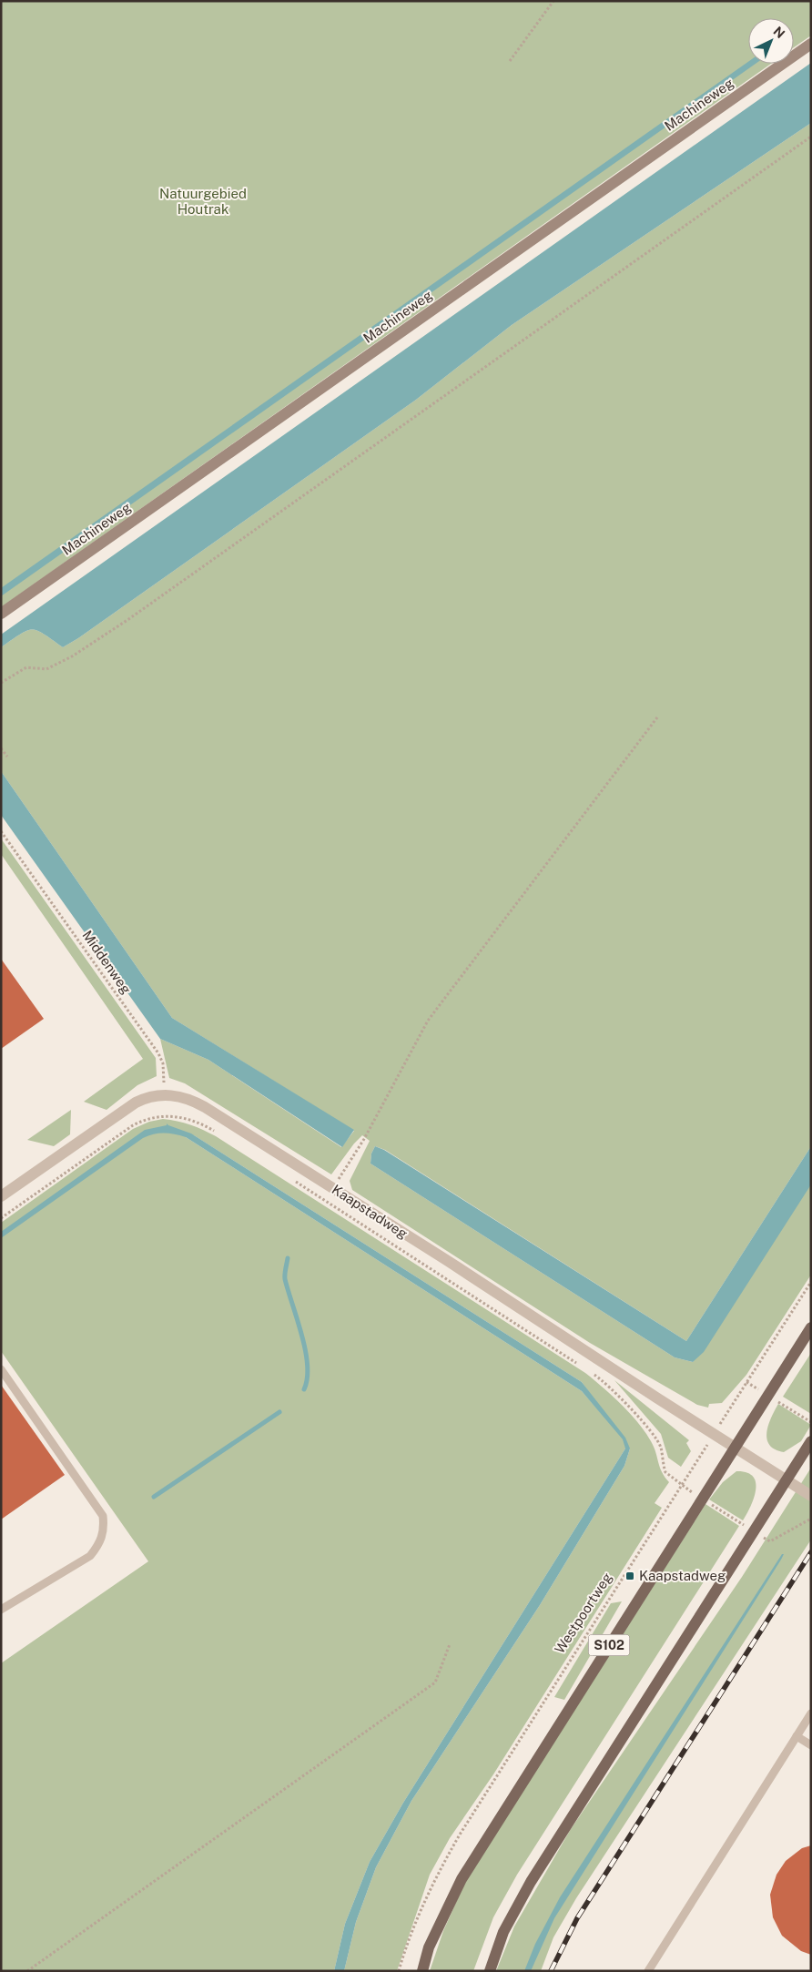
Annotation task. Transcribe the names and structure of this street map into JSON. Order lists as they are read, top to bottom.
{
  "streets": {
    "main road": ["S102"],
    "street": ["Machineweg", "Kaapstadweg"],
    "path": ["Middenweg", "Westpoortweg"]
  },
  "crossings": [
    ["Middenweg", "Kaapstadweg"],
    ["Kaapstadweg", "Westpoortweg"],
    ["Kaapstadweg", "S102"]
  ],
  "parks": ["Natuurgebied Houtrak"],
  "places": {
    "transit": ["Kaapstadweg"]
  },
  "north": "top right"
}
